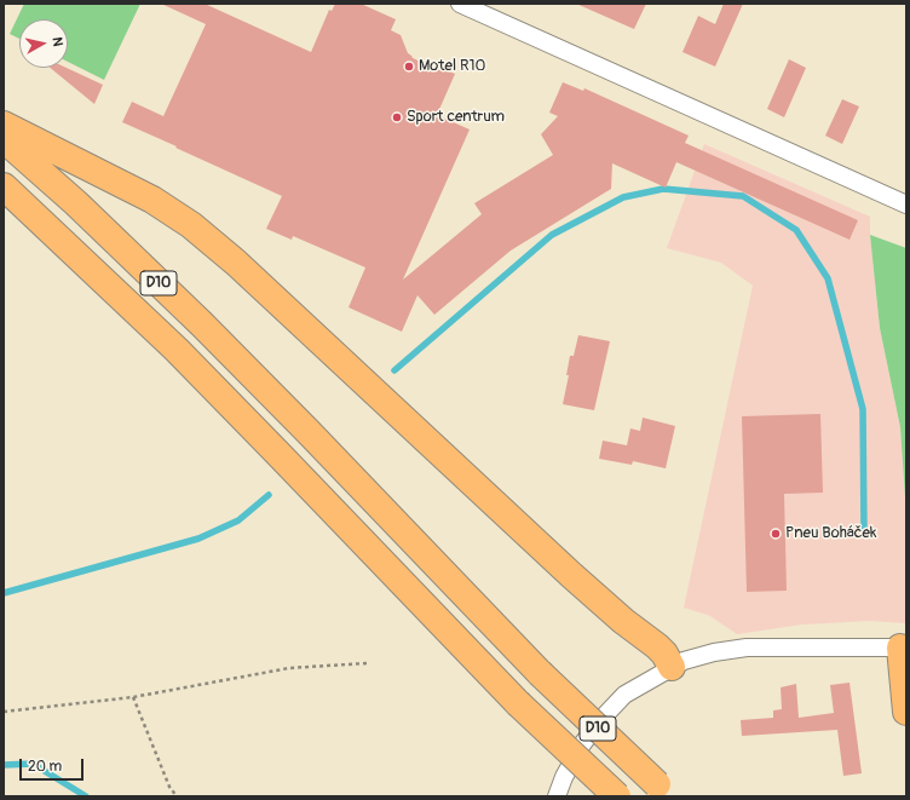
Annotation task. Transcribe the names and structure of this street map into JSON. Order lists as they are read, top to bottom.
{
  "streets": {
    "highway": ["D10"]
  },
  "places": ["Motel R10", "Sport centrum", "Pneu Boháček"],
  "scale_bar": "20 m",
  "north": "right"
}
